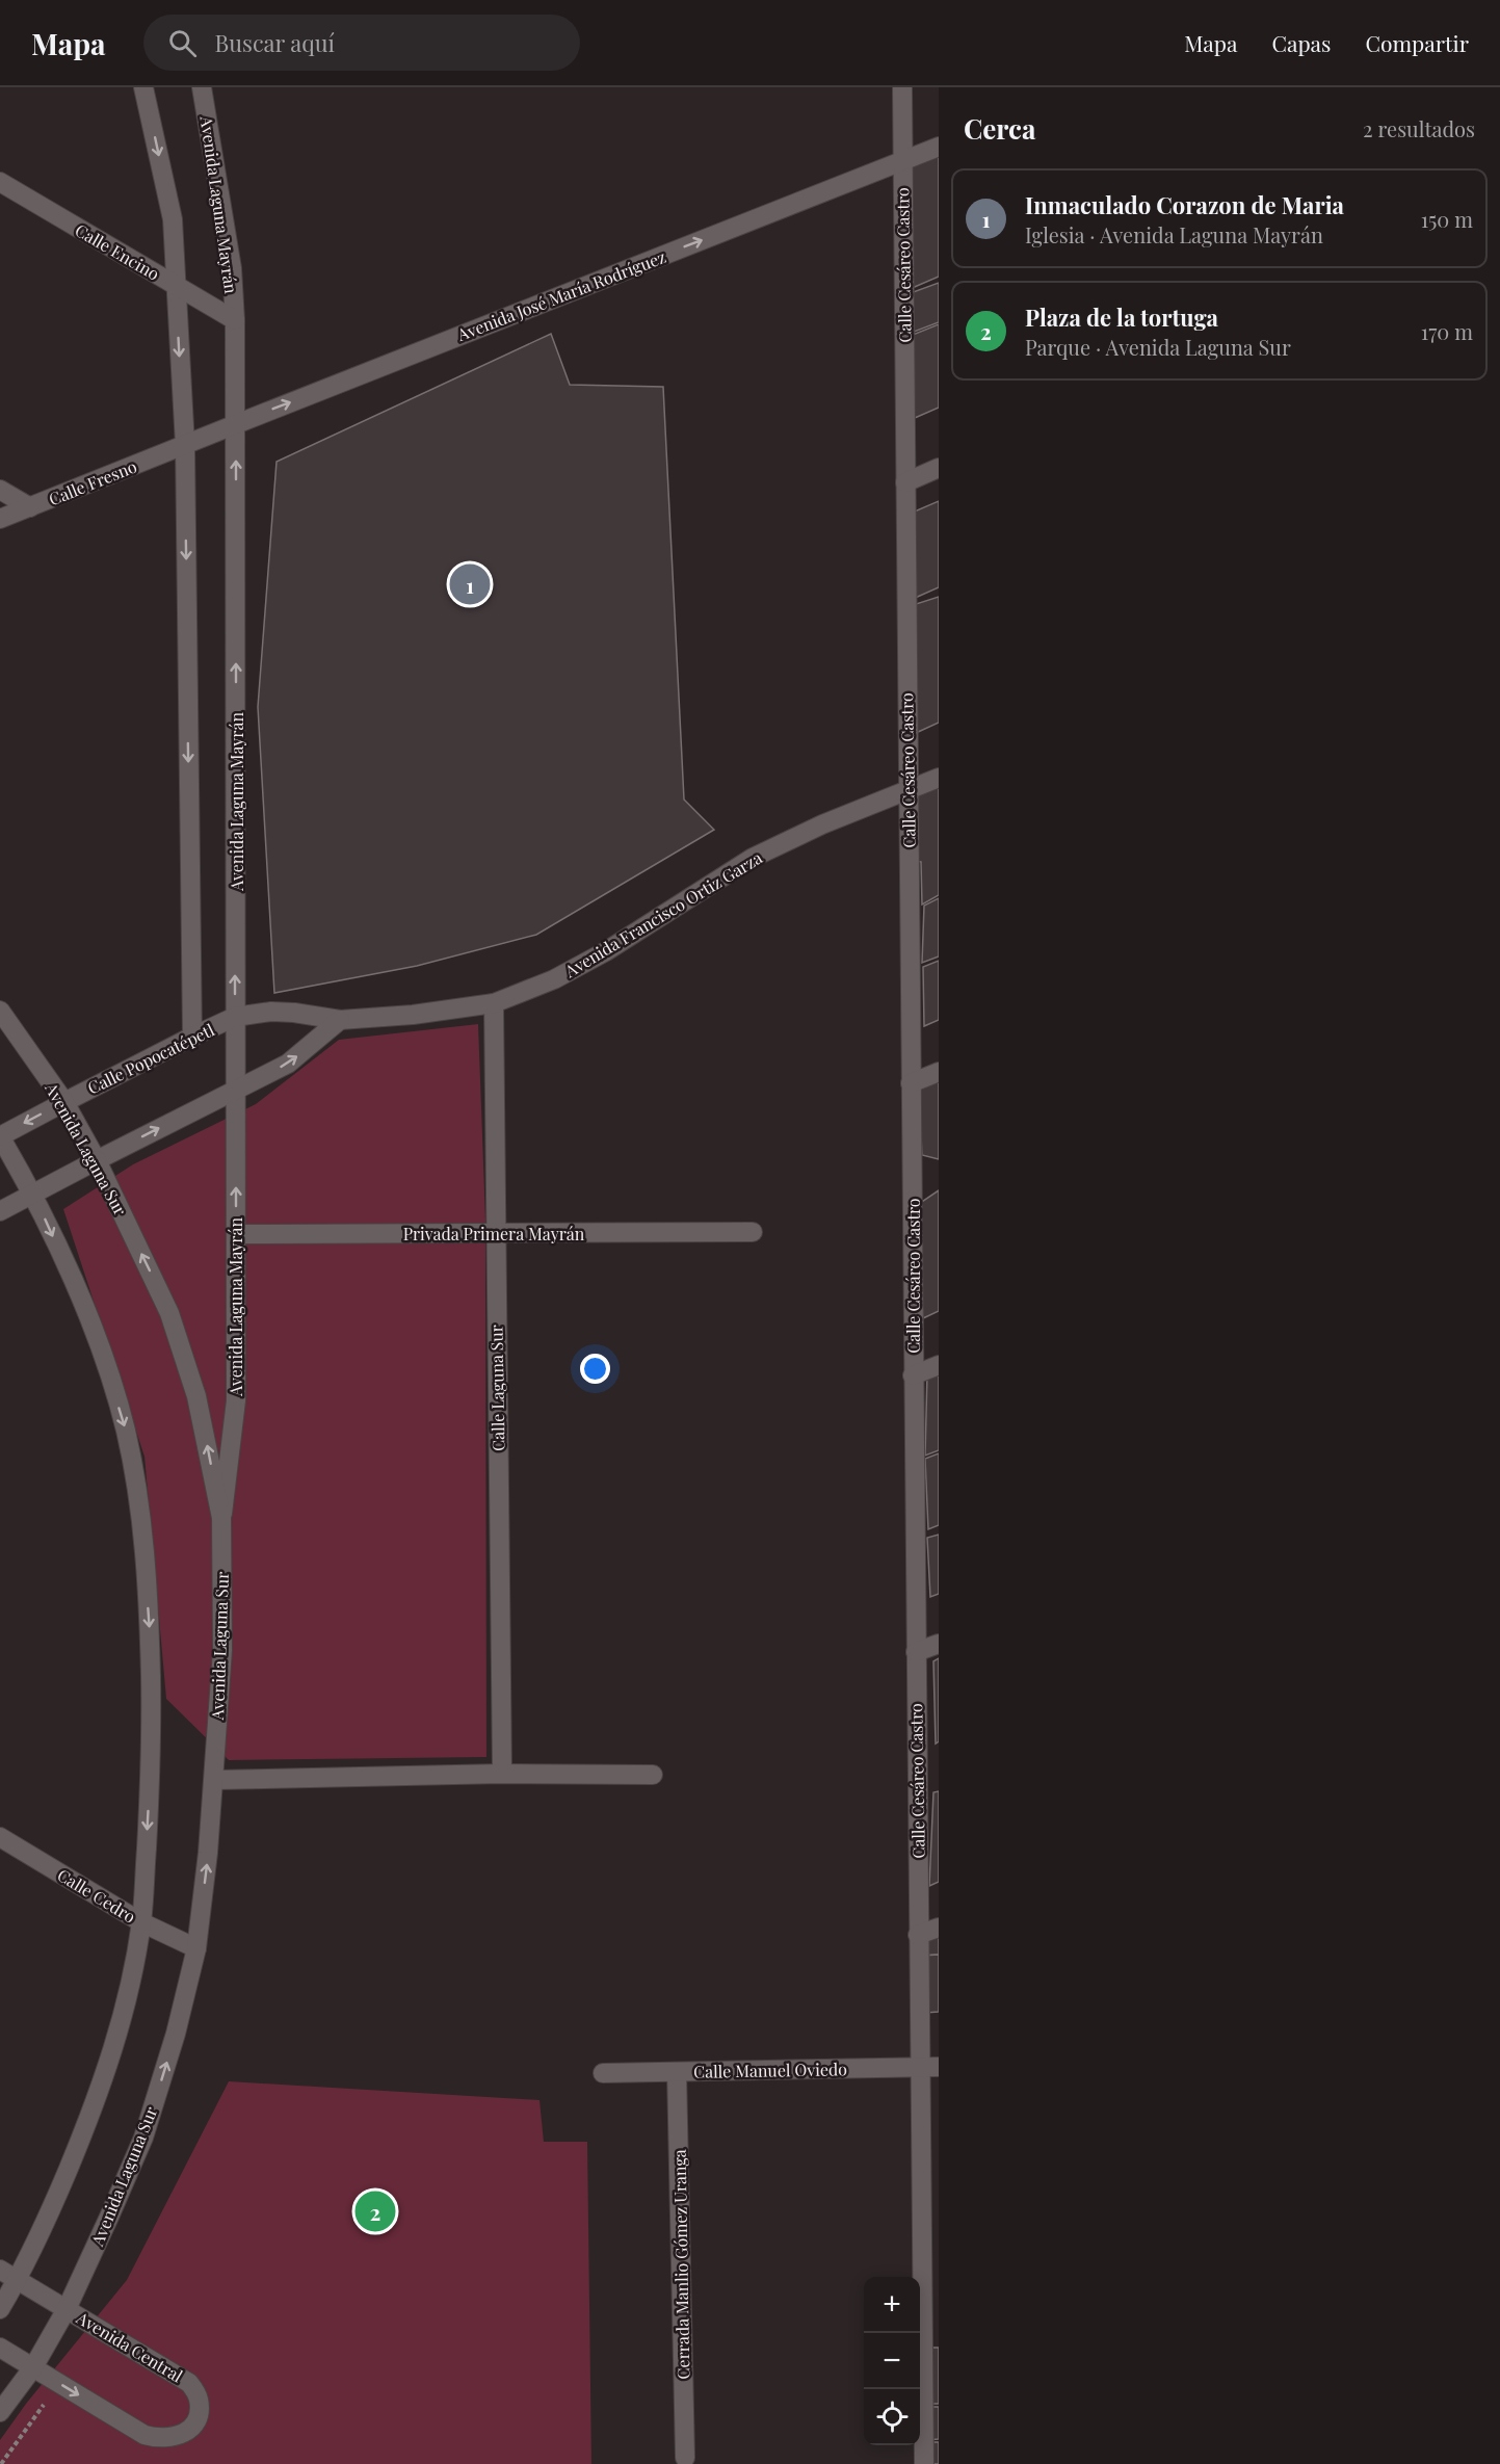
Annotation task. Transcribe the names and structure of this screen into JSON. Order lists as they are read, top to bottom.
{
  "streets": {
    "street": [
      "Avenida Laguna Mayrán",
      "Calle Encino",
      "Calle Cesáreo Castro",
      "Avenida José María Rodríguez",
      "Calle Fresno",
      "Avenida Francisco Ortiz Garza",
      "Calle Popocatépetl",
      "Avenida Laguna Sur",
      "Privada Primera Mayrán",
      "Calle Laguna Sur",
      "Calle Cedro",
      "Calle Manuel Oviedo",
      "Cerrada Manlio Gómez Uranga",
      "Avenida Central"
    ]
  },
  "crossings": [
    ["Avenida Laguna Mayrán", "Calle Encino"],
    ["Avenida Laguna Mayrán", "Avenida José María Rodríguez"],
    ["Avenida Laguna Mayrán", "Avenida Francisco Ortiz Garza"],
    ["Avenida Laguna Mayrán", "Calle Popocatépetl"],
    ["Avenida Laguna Mayrán", "Avenida Laguna Sur"],
    ["Avenida Laguna Mayrán", "Privada Primera Mayrán"],
    ["Calle Cesáreo Castro", "Avenida José María Rodríguez"],
    ["Calle Cesáreo Castro", "Avenida Francisco Ortiz Garza"],
    ["Calle Cesáreo Castro", "Calle Manuel Oviedo"],
    ["Avenida José María Rodríguez", "Calle Fresno"],
    ["Avenida Francisco Ortiz Garza", "Calle Popocatépetl"],
    ["Avenida Francisco Ortiz Garza", "Calle Laguna Sur"],
    ["Calle Popocatépetl", "Avenida Laguna Sur"],
    ["Avenida Laguna Sur", "Calle Cedro"],
    ["Avenida Laguna Sur", "Avenida Central"],
    ["Privada Primera Mayrán", "Calle Laguna Sur"],
    ["Calle Manuel Oviedo", "Cerrada Manlio Gómez Uranga"]
  ],
  "one_way": ["Avenida José María Rodríguez"],
  "page": {
    "header": "Mapa",
    "search": "Buscar aquí",
    "nav": ["Mapa", "Capas", "Compartir"],
    "heading": ["Cerca", "2 resultados"],
    "list": [
      {
        "mark": "1",
        "name": "Inmaculado Corazon de Maria",
        "note": "Iglesia · Avenida Laguna Mayrán",
        "value": "150 m"
      },
      {
        "mark": "2",
        "name": "Plaza de la tortuga",
        "note": "Parque · Avenida Laguna Sur",
        "value": "170 m"
      }
    ],
    "pins": ["1", "2"],
    "map_buttons": ["+", "−"]
  }
}
